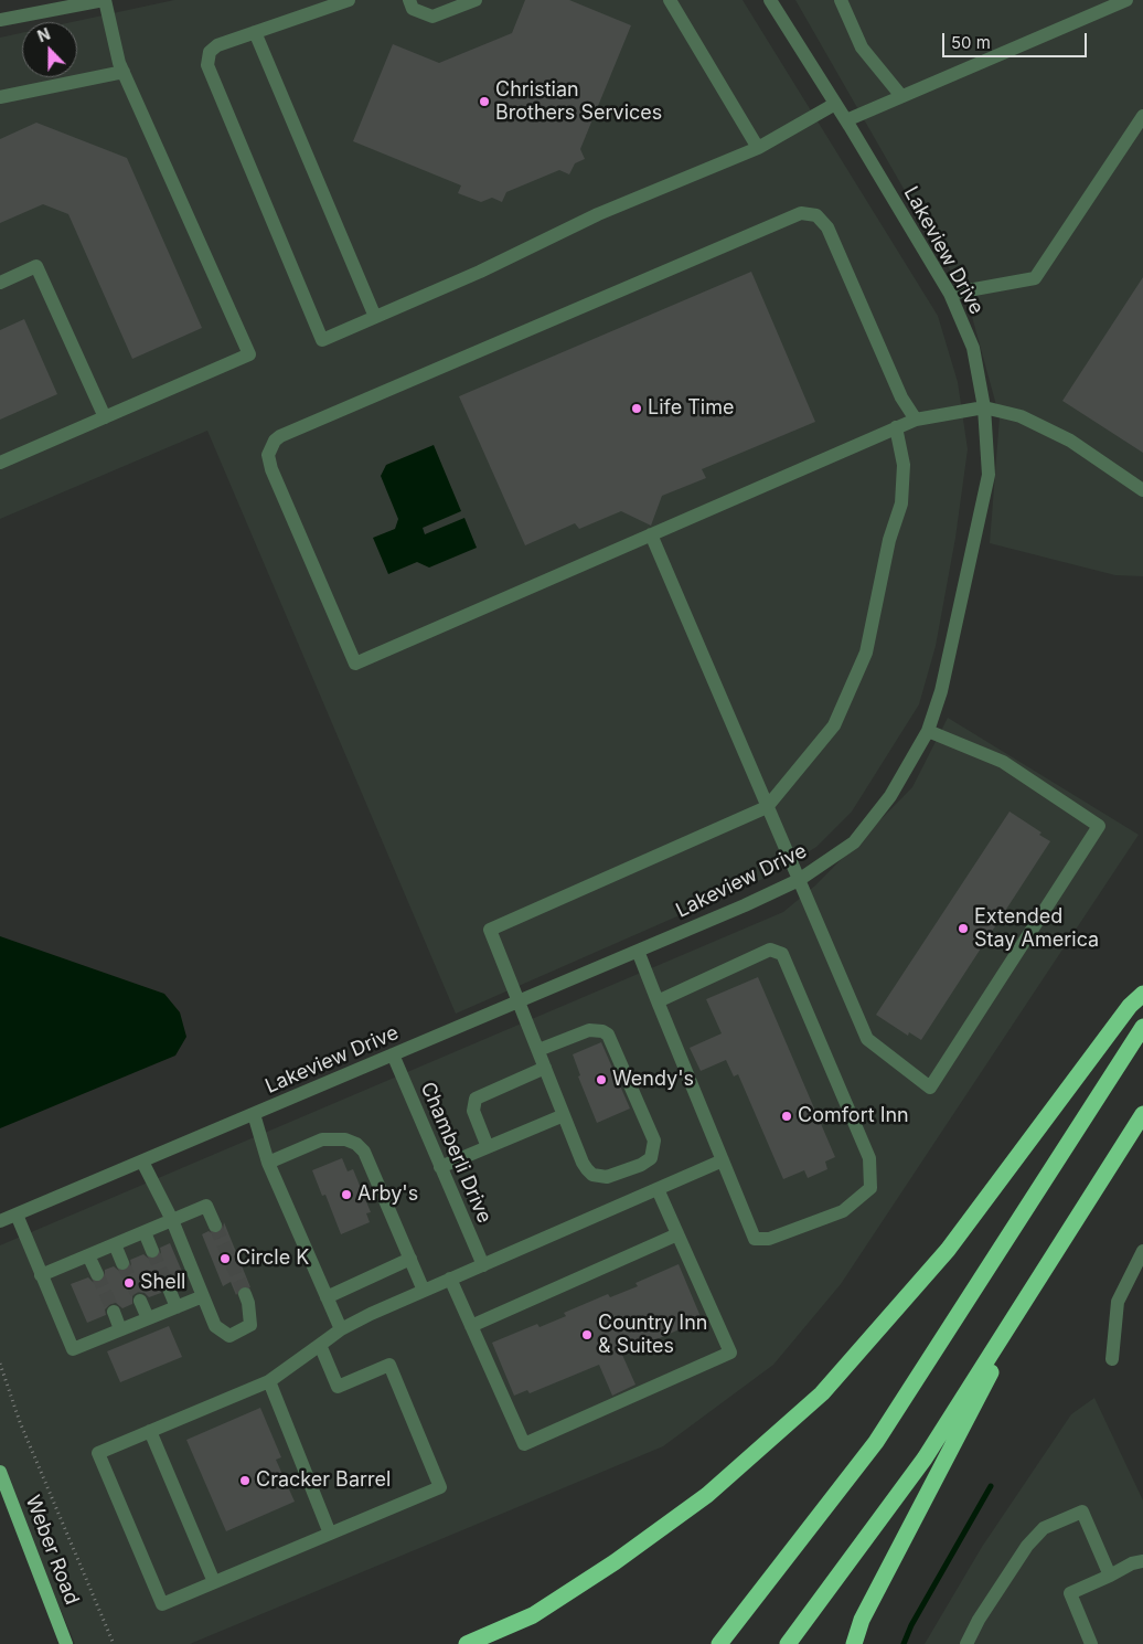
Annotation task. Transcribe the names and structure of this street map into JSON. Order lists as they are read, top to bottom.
{
  "streets": {
    "main road": ["Weber Road"],
    "street": ["Lakeview Drive", "Chamberli Drive"]
  },
  "crossings": [
    ["Lakeview Drive", "Chamberli Drive"]
  ],
  "places": [
    "Christian Brothers Services",
    "Life Time",
    "Extended Stay America",
    "Wendy's",
    "Comfort Inn",
    "Arby's",
    "Circle K",
    "Shell",
    "Country Inn & Suites",
    "Cracker Barrel"
  ],
  "scale_bar": "50 m",
  "north": "top"
}
